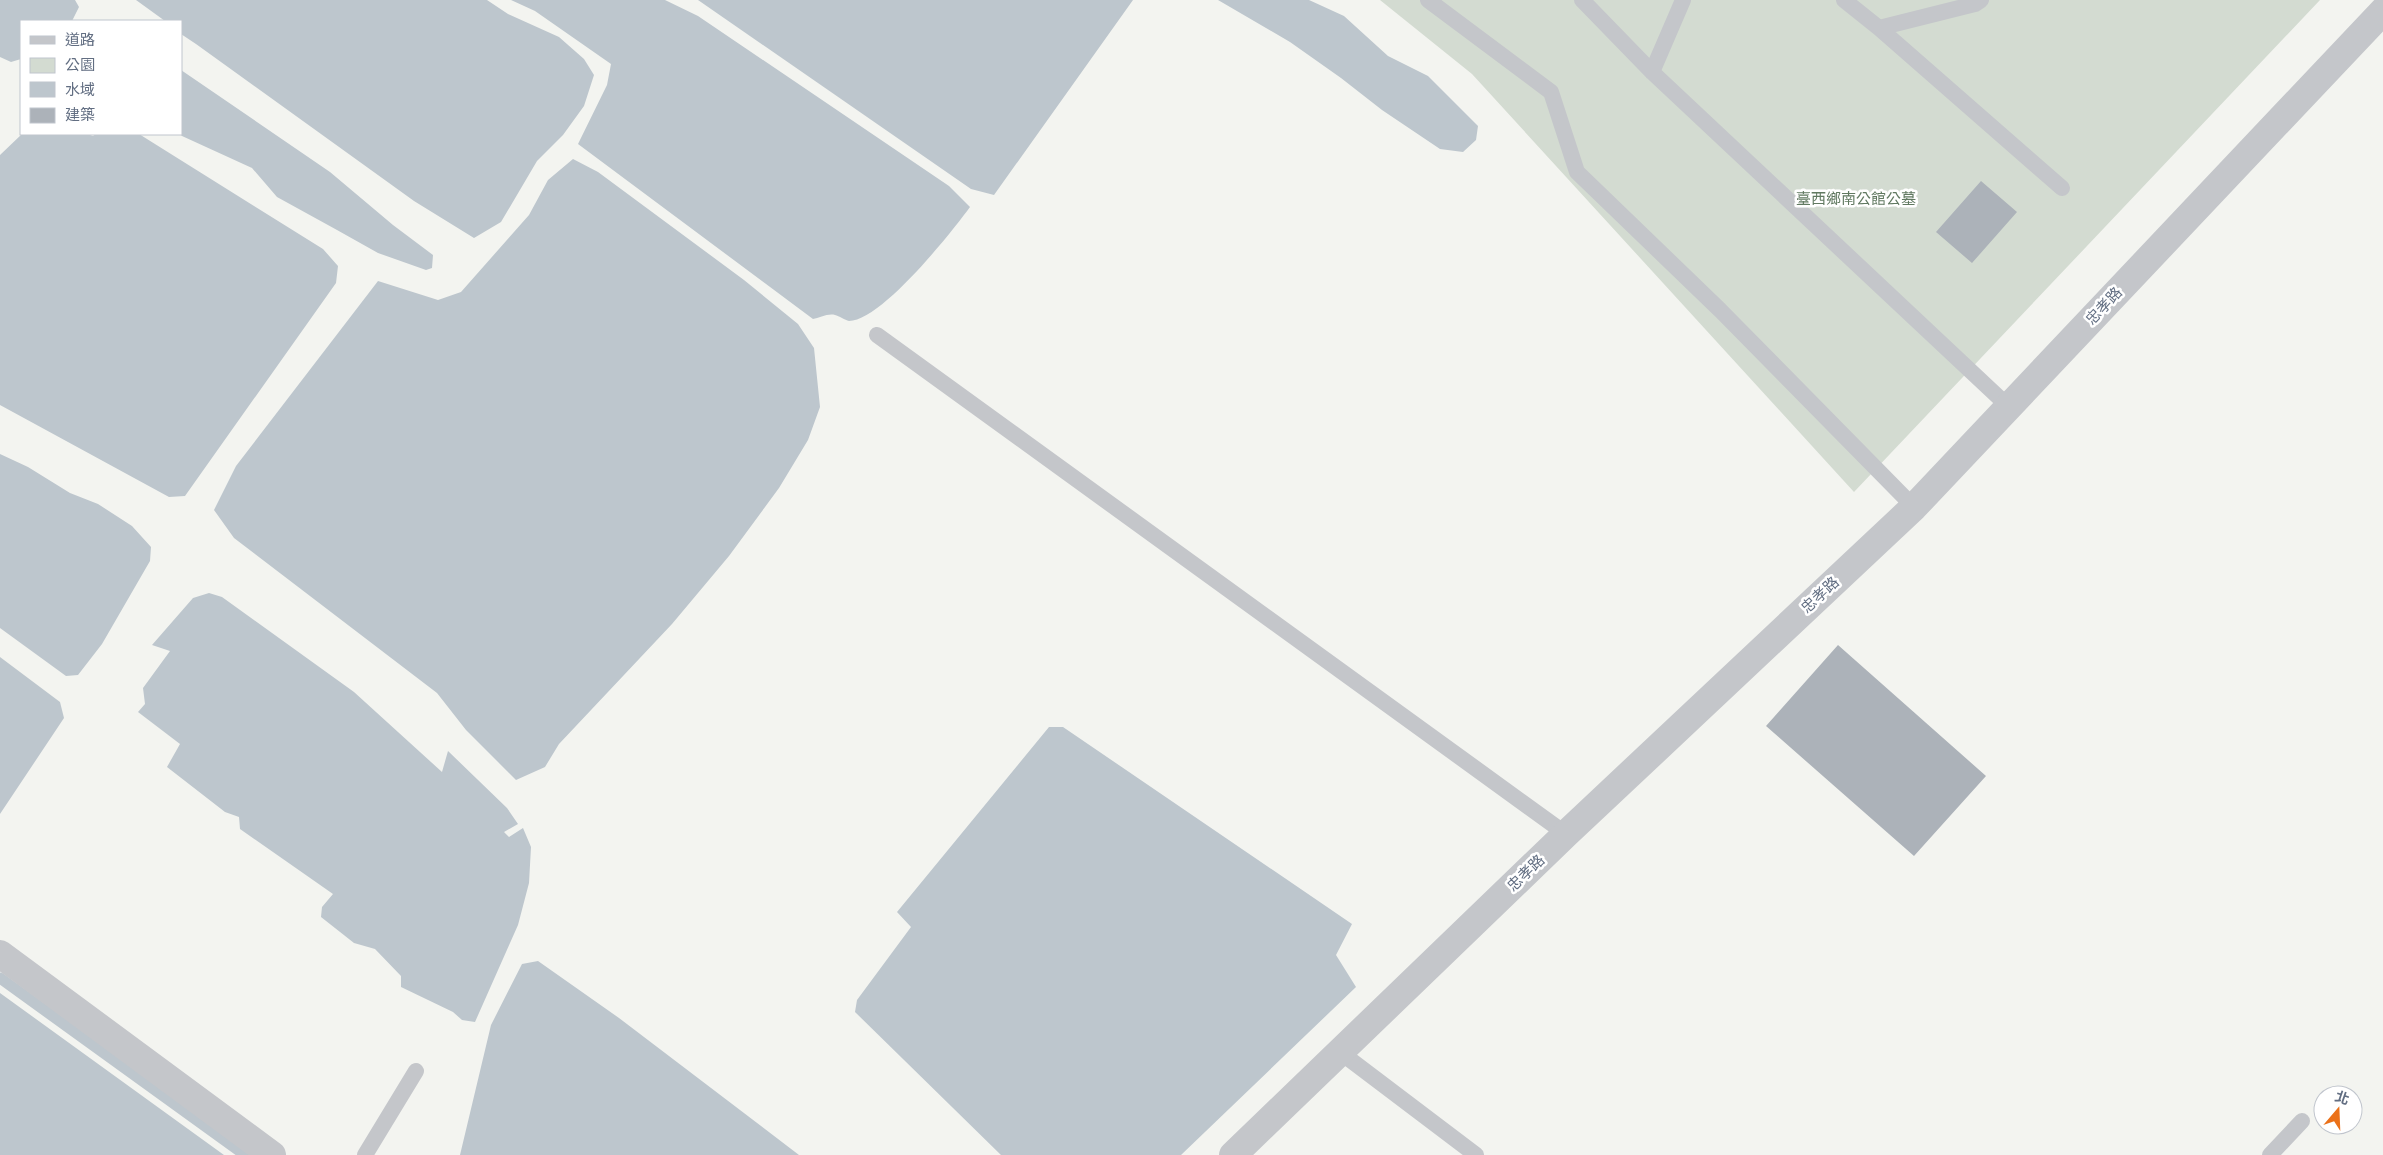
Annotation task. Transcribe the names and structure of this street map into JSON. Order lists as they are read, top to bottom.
{
  "streets": {
    "street": ["忠孝路"]
  },
  "parks": ["臺西鄉南公館公墓"],
  "legend": [
    "道路",
    "公園",
    "水域",
    "建築"
  ],
  "north": "top"
}
